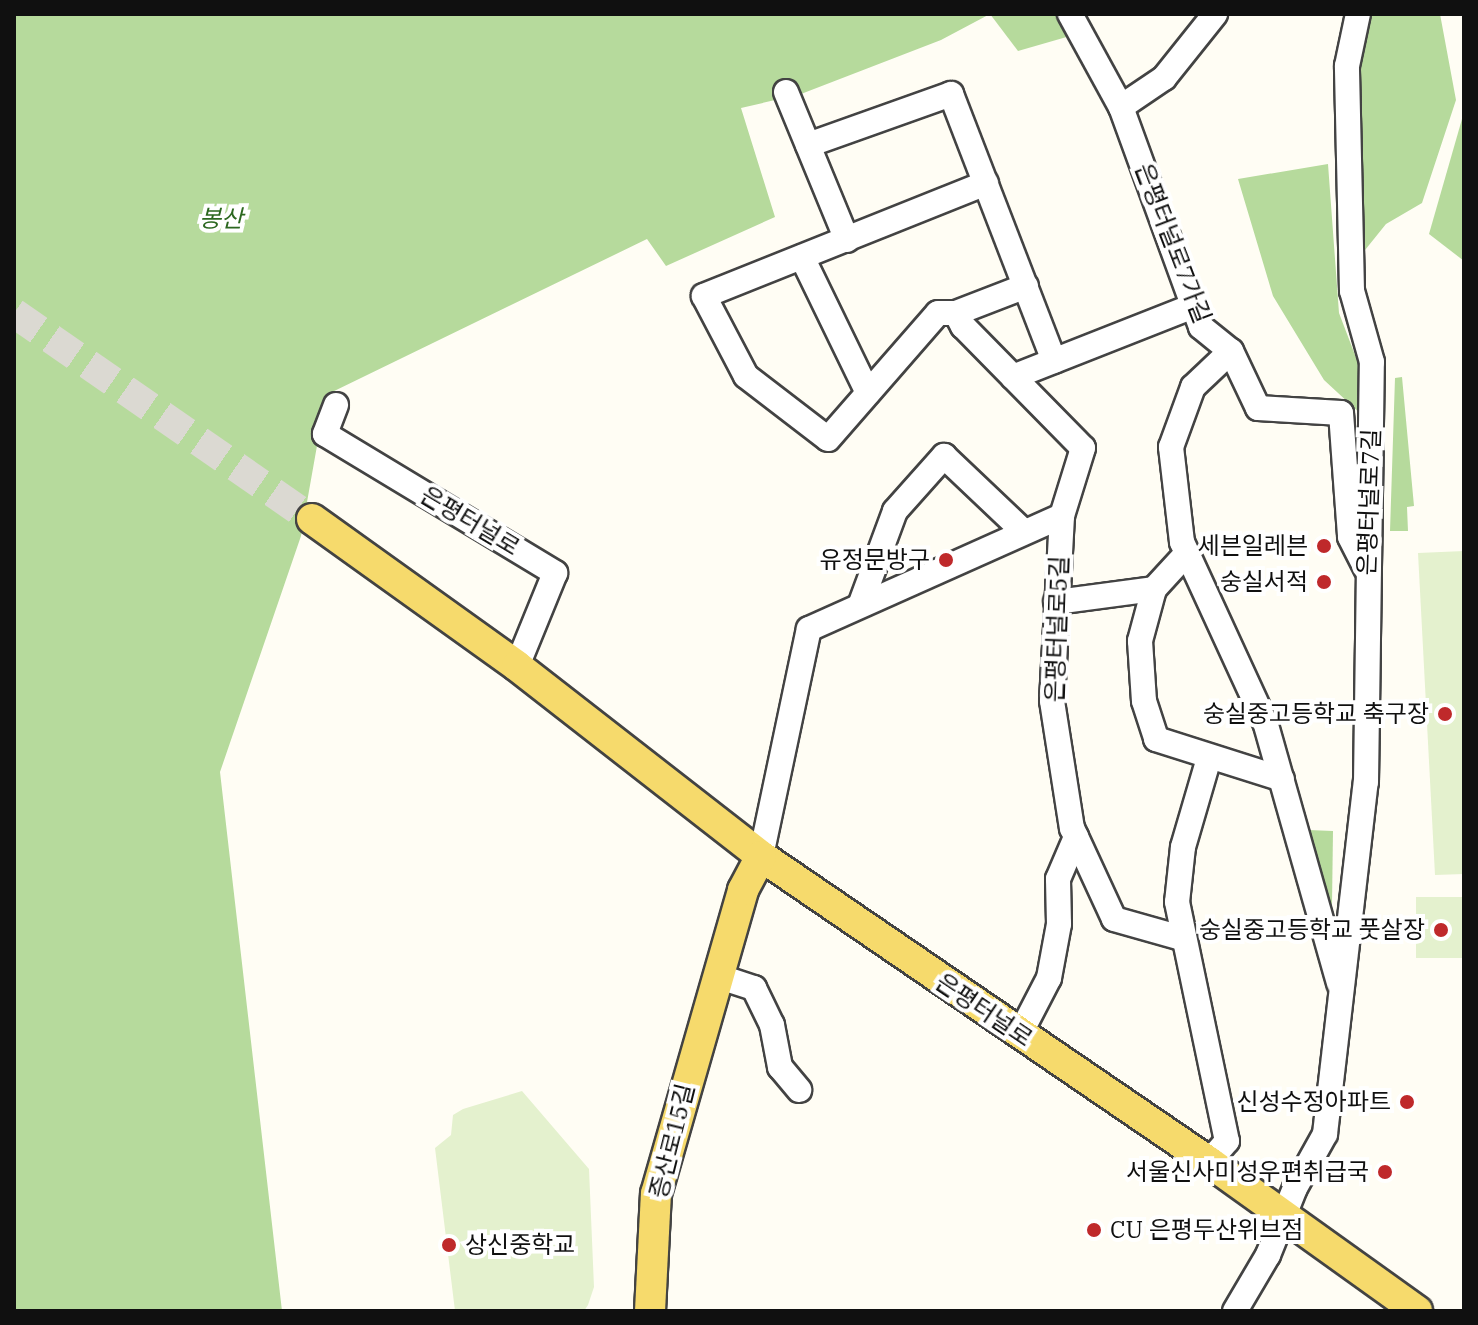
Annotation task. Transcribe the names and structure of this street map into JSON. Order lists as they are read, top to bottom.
{
  "streets": {
    "main road": ["은평터널로", "증산로15길"],
    "street": ["은평터널로7가길", "은평터널로7길", "은평터널로5길"]
  },
  "crossings": [
    ["은평터널로7가길", "은평터널로7길"],
    ["은평터널로7길", "은평터널로"],
    ["은평터널로", "증산로15길"]
  ],
  "parks": ["봉산"],
  "places": [
    "세븐일레븐",
    "유정문방구",
    "숭실서적",
    "숭실중고등학교 축구장",
    "숭실중고등학교 풋살장",
    "신성수정아파트",
    "서울신사미성우편취급국",
    "CU 은평두산위브점",
    "상신중학교"
  ]
}
